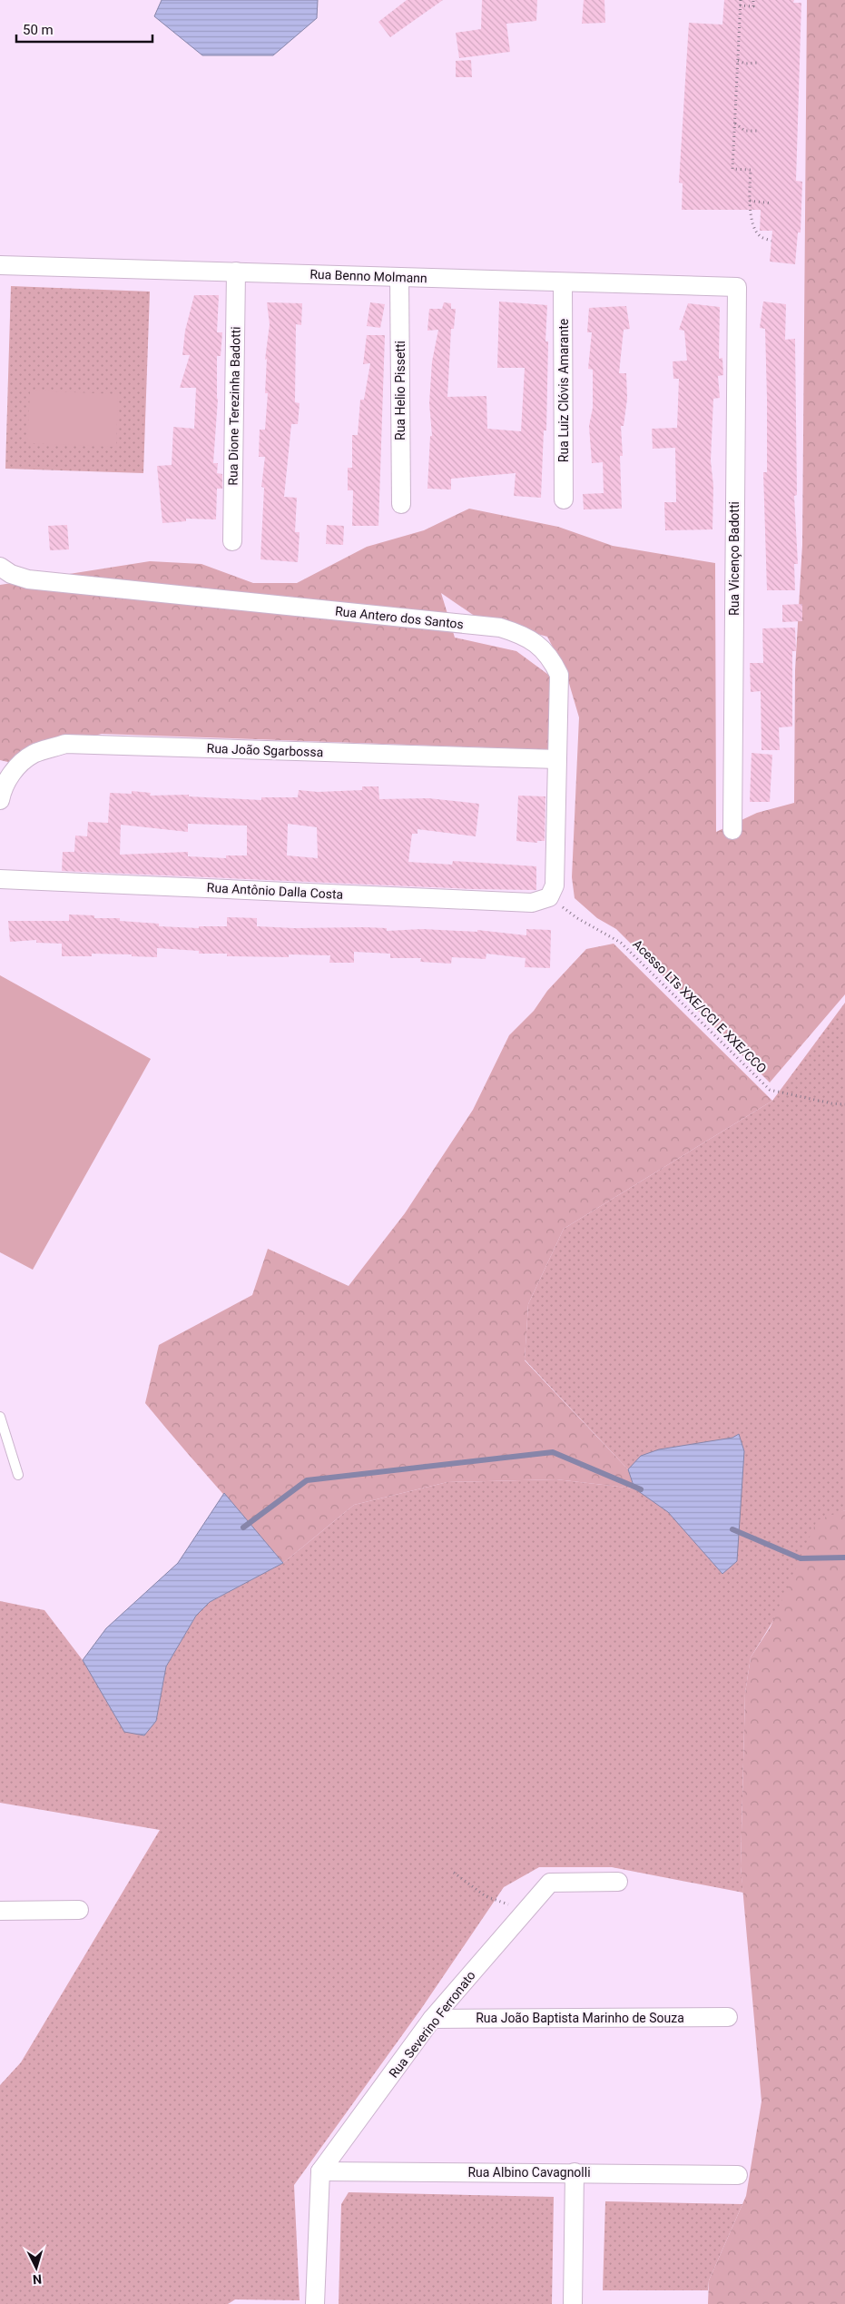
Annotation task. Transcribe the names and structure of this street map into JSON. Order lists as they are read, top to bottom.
{
  "streets": {
    "street": [
      "Rua Benno Molmann",
      "Rua Helio Pissetti",
      "Rua Luiz Clóvis Amarante",
      "Rua Dione Terezinha Badotti",
      "Rua Vicenço Badotti",
      "Rua Antero dos Santos",
      "Rua João Sgarbossa",
      "Rua Antônio Dalla Costa",
      "Rua João Baptista Marinho de Souza",
      "Rua Severino Ferronato",
      "Rua Albino Cavagnolli"
    ],
    "path": ["Acesso LTs XXE/CCI E XXE/CCO"]
  },
  "crossings": [
    ["Rua Benno Molmann", "Rua Helio Pissetti"],
    ["Rua Benno Molmann", "Rua Luiz Clóvis Amarante"],
    ["Rua Benno Molmann", "Rua Dione Terezinha Badotti"],
    ["Rua Benno Molmann", "Rua Vicenço Badotti"],
    ["Rua Antero dos Santos", "Rua João Sgarbossa"],
    ["Rua Antero dos Santos", "Rua Antônio Dalla Costa"],
    ["Rua Antero dos Santos", "Acesso LTs XXE/CCI E XXE/CCO"],
    ["Rua Antônio Dalla Costa", "Acesso LTs XXE/CCI E XXE/CCO"],
    ["Rua João Baptista Marinho de Souza", "Rua Severino Ferronato"],
    ["Rua Severino Ferronato", "Rua Albino Cavagnolli"]
  ],
  "scale_bar": "50 m",
  "north": "bottom"
}
